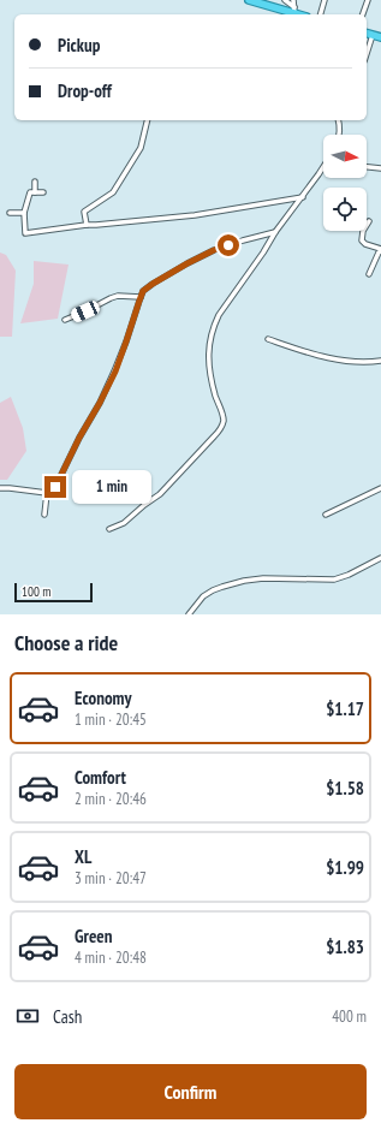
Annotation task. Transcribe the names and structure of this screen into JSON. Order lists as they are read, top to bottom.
{
  "scale_bar": "100 m",
  "north": "right",
  "page": {
    "banner": ["Pickup", "Drop-off"],
    "bubble": "1 min",
    "scale": "100 m",
    "heading": "Choose a ride",
    "list": [
      {
        "name": "Economy",
        "note": "1 min · 20:45",
        "value": "$1.17"
      },
      {
        "name": "Comfort",
        "note": "2 min · 20:46",
        "value": "$1.58"
      },
      {
        "name": "XL",
        "note": "3 min · 20:47",
        "value": "$1.99"
      },
      {
        "name": "Green",
        "note": "4 min · 20:48",
        "value": "$1.83"
      }
    ],
    "pay": ["Cash", "400 m"],
    "buttons": "Confirm"
  }
}
